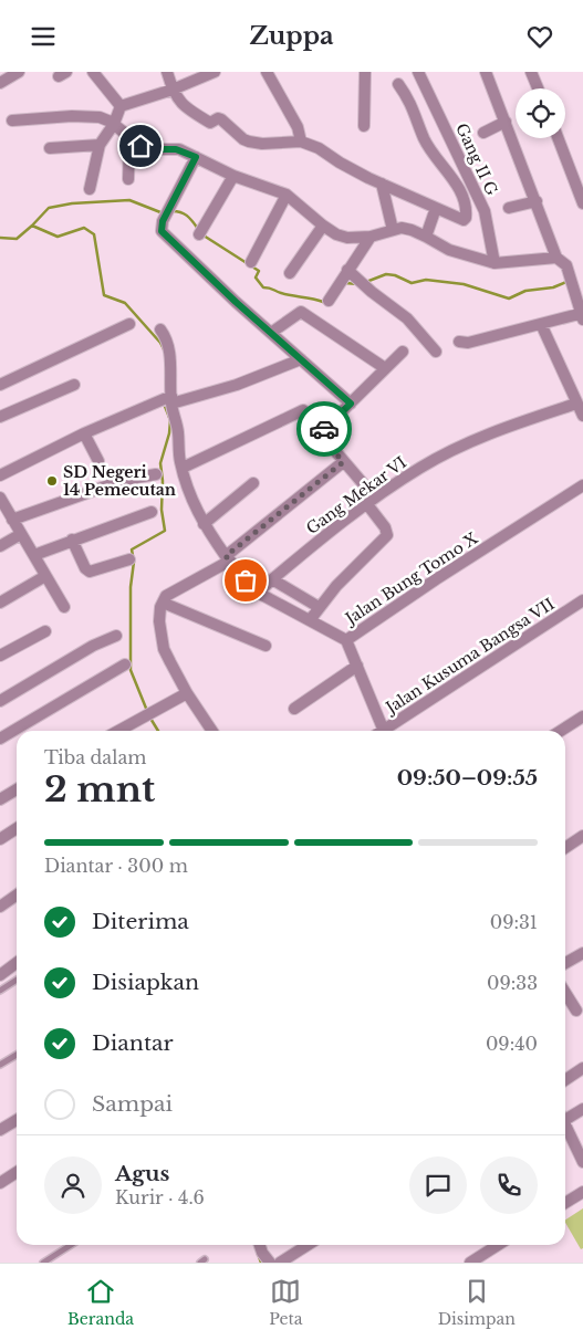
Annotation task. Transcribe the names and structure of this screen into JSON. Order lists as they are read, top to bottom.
{
  "streets": {
    "street": [
      "Gang II G",
      "Gang Mekar VI",
      "Jalan Bung Tomo X",
      "Jalan Kusuma Bangsa VII"
    ]
  },
  "places": ["SD Negeri 14 Pemecutan"],
  "page": {
    "header": "Zuppa",
    "heading": ["2 mnt", "Tiba dalam", "09:50–09:55"],
    "panel": ["Agus", "Kurir · 4.6"],
    "bar": "Diantar · 300 m",
    "list": [
      ["Diterima", "09:31"],
      ["Disiapkan", "09:33"],
      ["Diantar", "09:40"],
      "Sampai"
    ],
    "tabs": ["Beranda", "Peta", "Disimpan"]
  }
}
